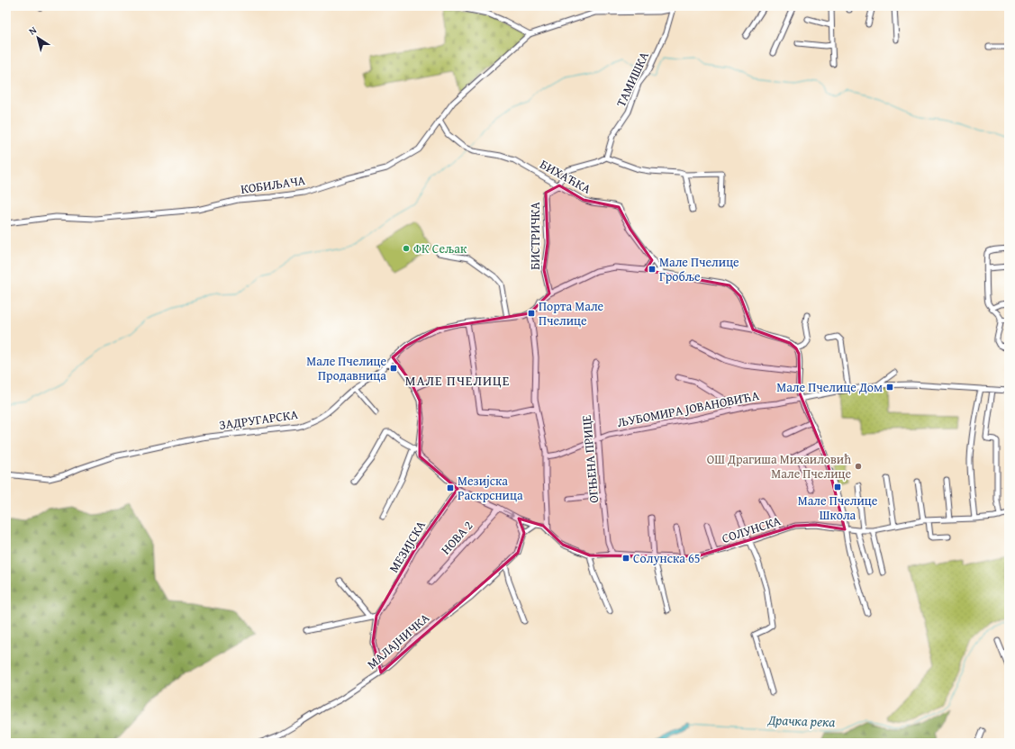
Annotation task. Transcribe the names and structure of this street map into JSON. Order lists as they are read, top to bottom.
{
  "streets": {
    "street": [
      "ТАМИШКА",
      "БИХАЋКА",
      "КОБИЉАЧА",
      "БИСТРИЧКА",
      "ЉУБОМИРА ЈОВАНОВИЋА",
      "ЗАДРУГАРСКА",
      "ОГЊЕНА ПРИЦЕ",
      "СОЛУНСКА",
      "НОВА 2",
      "МЕЗИЈСКА",
      "МАЛАЈНИЧКА"
    ]
  },
  "crossings": [
    ["БИХАЋКА", "КОБИЉАЧА"],
    ["БИХАЋКА", "БИСТРИЧКА"],
    ["ЉУБОМИРА ЈОВАНОВИЋА", "ОГЊЕНА ПРИЦЕ"],
    ["ОГЊЕНА ПРИЦЕ", "СОЛУНСКА"],
    ["СОЛУНСКА", "НОВА 2"],
    ["СОЛУНСКА", "МЕЗИЈСКА"],
    ["МЕЗИЈСКА", "МАЛАЈНИЧКА"]
  ],
  "districts": ["МАЛЕ ПЧЕЛИЦЕ"],
  "water": ["Драчка река"],
  "places": {
    "other": ["ФК Сељак", "ОШ Драгиша Михаиловић Мале Пчелице"],
    "transit": [
      "Мале Пчелице Гробље",
      "Порта Мале Пчелице",
      "Мале Пчелице Продавница",
      "Мале Пчелице Дом",
      "Мале Пчелице Школа",
      "Мезијска Раскрсница",
      "Солунска 65"
    ]
  },
  "north": "top left"
}
